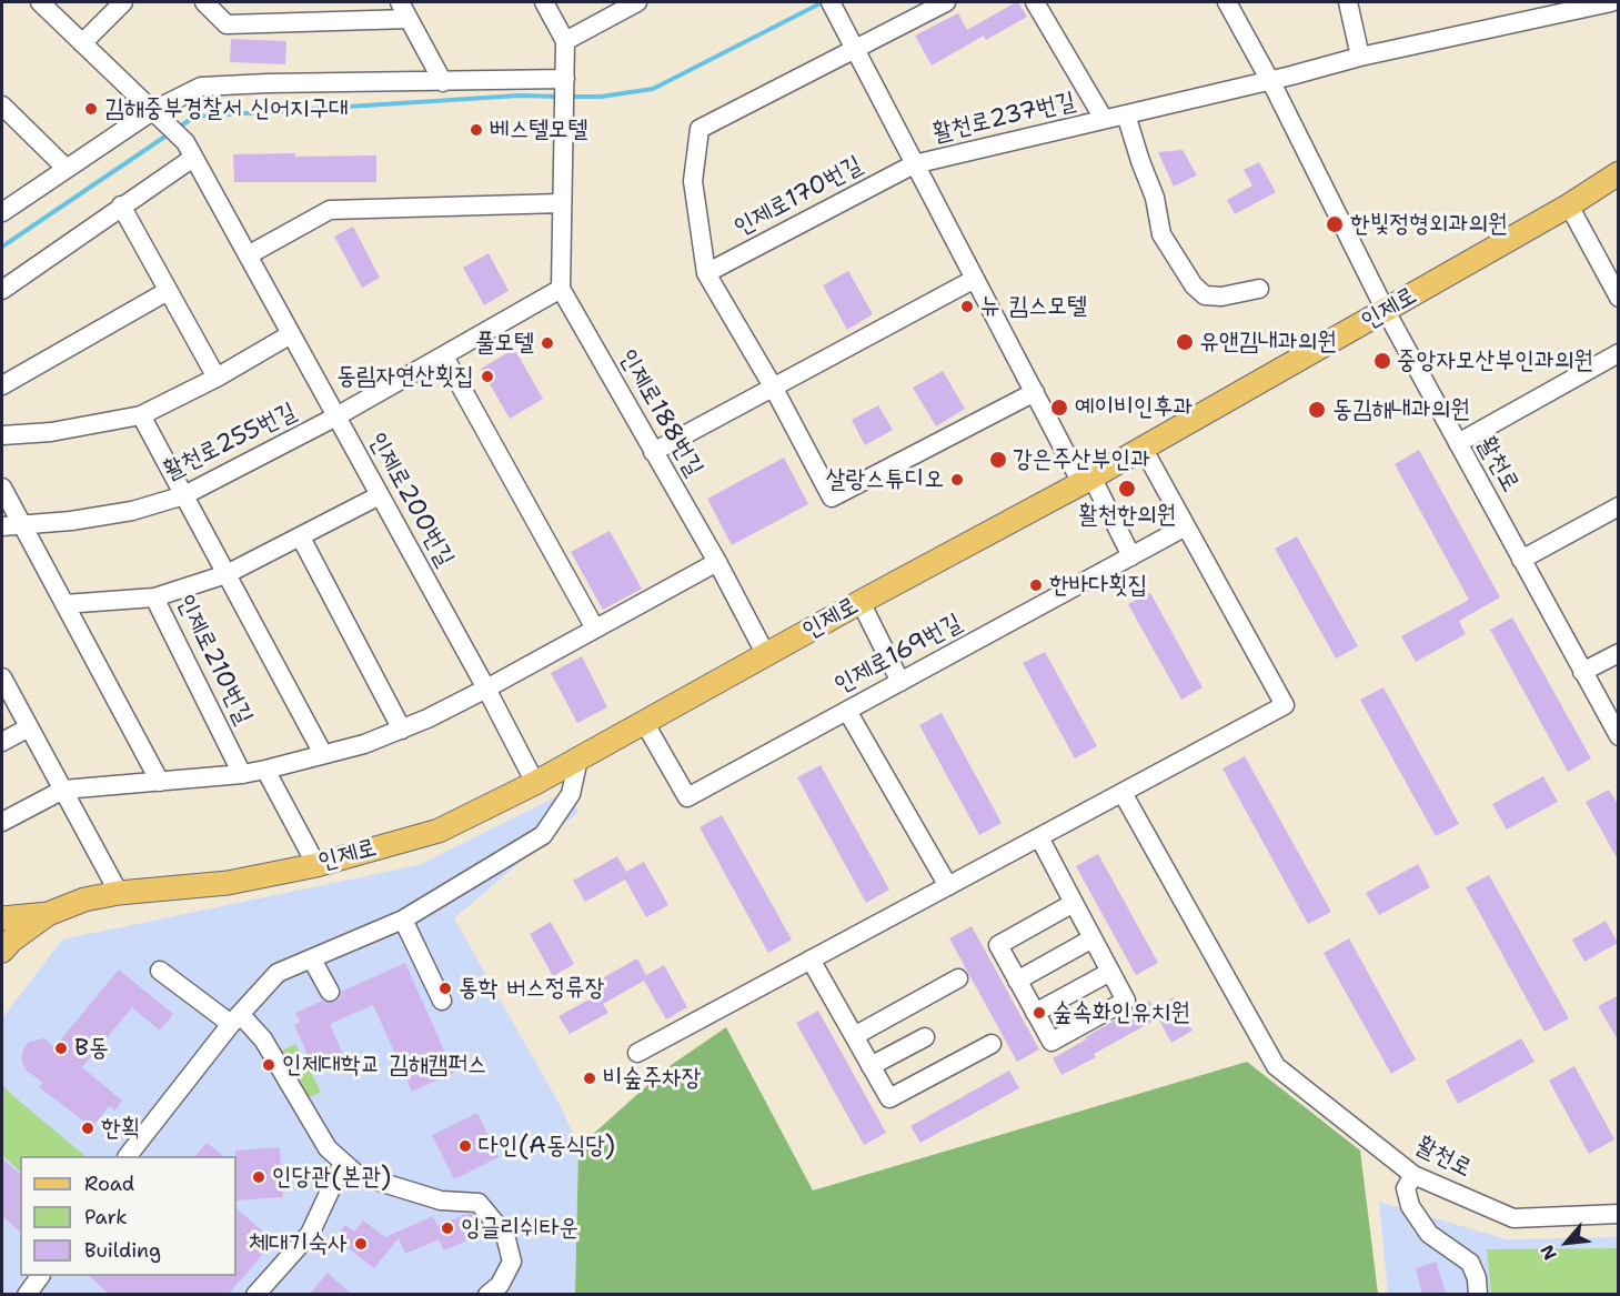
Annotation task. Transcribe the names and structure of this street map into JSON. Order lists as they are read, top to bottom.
{
  "streets": {
    "main road": ["인제로"],
    "street": [
      "활천로237번길",
      "인제로170번길",
      "인제로188번길",
      "활천로255번길",
      "활천로",
      "인제로200번길",
      "인제로169번길",
      "인제로210번길"
    ]
  },
  "crossings": [
    ["활천로237번길", "인제로170번길"],
    ["활천로237번길", "활천로"],
    ["인제로", "인제로188번길"],
    ["인제로", "활천로"],
    ["인제로", "인제로200번길"],
    ["인제로", "인제로169번길"],
    ["인제로188번길", "활천로255번길"],
    ["활천로255번길", "인제로200번길"],
    ["인제로200번길", "인제로210번길"]
  ],
  "places": [
    "김해중부경찰서 신어지구대",
    "베스텔모텔",
    "한빛정형외과의원",
    "뉴 킴스모텔",
    "유앤김내과의원",
    "풀모텔",
    "중앙자모산부인과의원",
    "동림자연산횟집",
    "예이비인후과",
    "동김해내과의원",
    "강은주산부인과",
    "살랑스튜디오",
    "활천한의원",
    "한바다횟집",
    "통학 버스정류장",
    "숲속화인유치원",
    "B동",
    "인제대학교 김해캠퍼스",
    "비숲주차장",
    "한획",
    "다인(A동식당)",
    "인당관(본관)",
    "잉글리쉬타운",
    "체대기숙사"
  ],
  "legend": ["Road", "Park", "Building"],
  "north": "bottom left"
}
